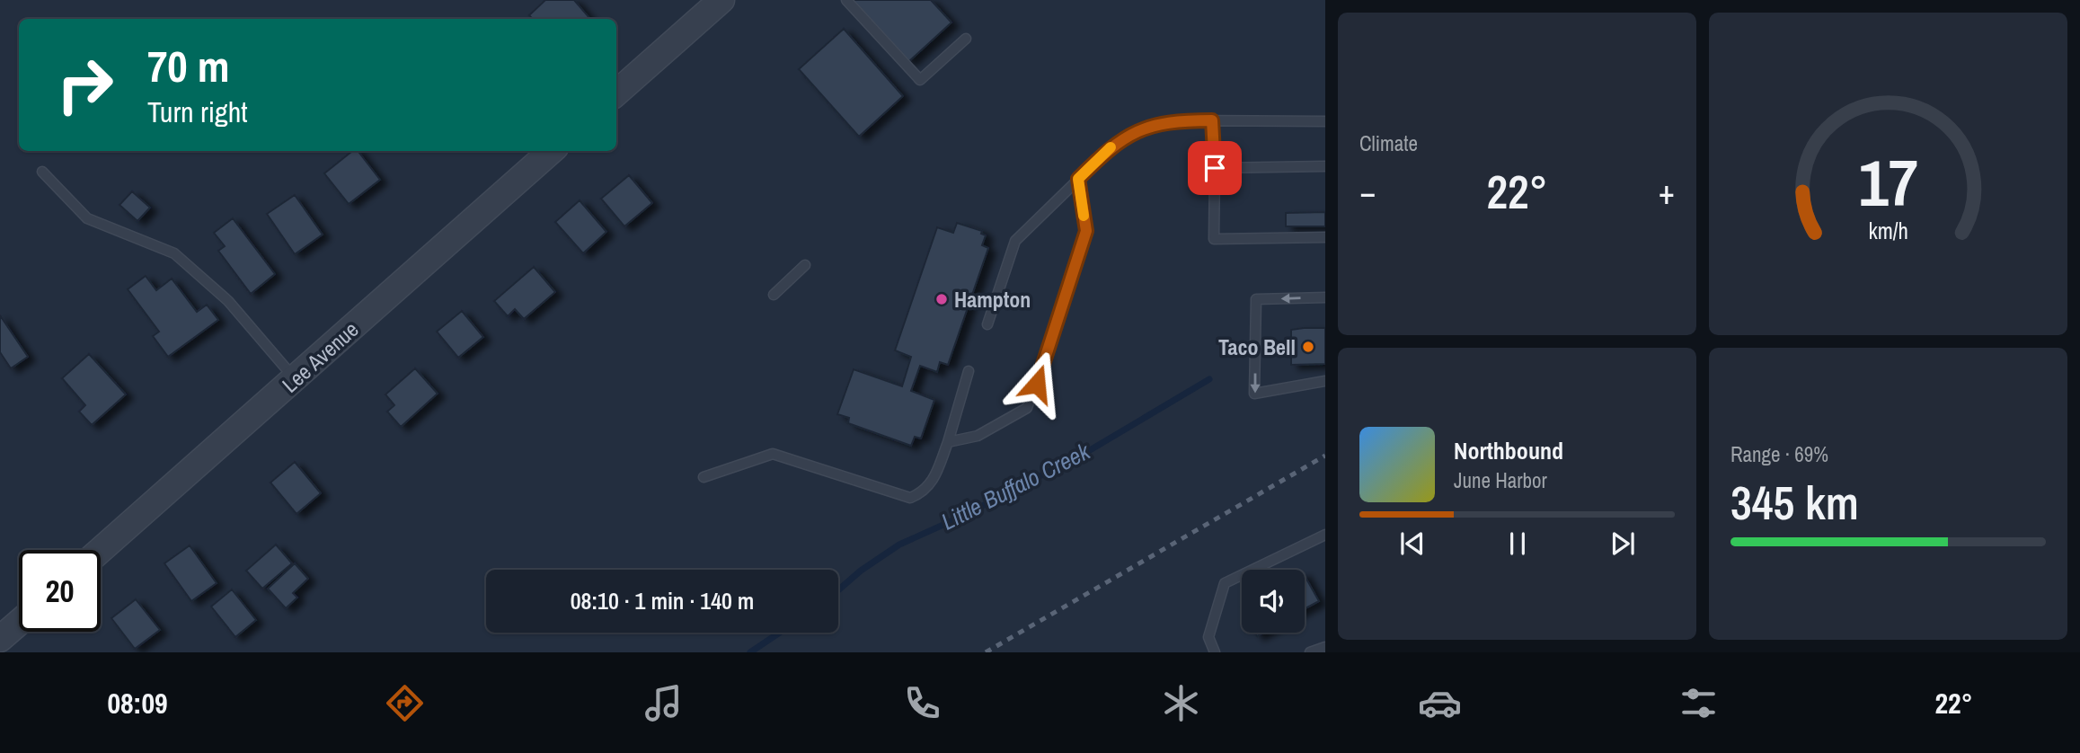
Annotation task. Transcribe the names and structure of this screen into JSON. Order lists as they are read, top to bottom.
{
  "streets": {
    "street": ["Lee Avenue"]
  },
  "water": ["Little Buffalo Creek"],
  "places": ["Hampton", "Taco Bell"],
  "page": {
    "tile": [
      "Climate",
      ["Range · 69%", "345 km"]
    ],
    "turn": ["70 m", "Turn right"],
    "heat": ["−", "22°", "+"],
    "song": ["Northbound", "June Harbor"],
    "limit": "20",
    "trip": "08:10 · 1 min · 140 m",
    "tabs": ["08:09", "22°"],
    "gauge": ["17", "km/h"]
  }
}
